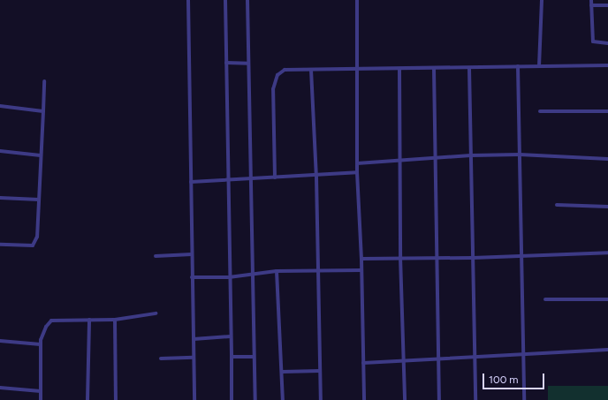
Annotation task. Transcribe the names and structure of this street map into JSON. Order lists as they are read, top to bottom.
{
  "scale_bar": "100 m"
}
